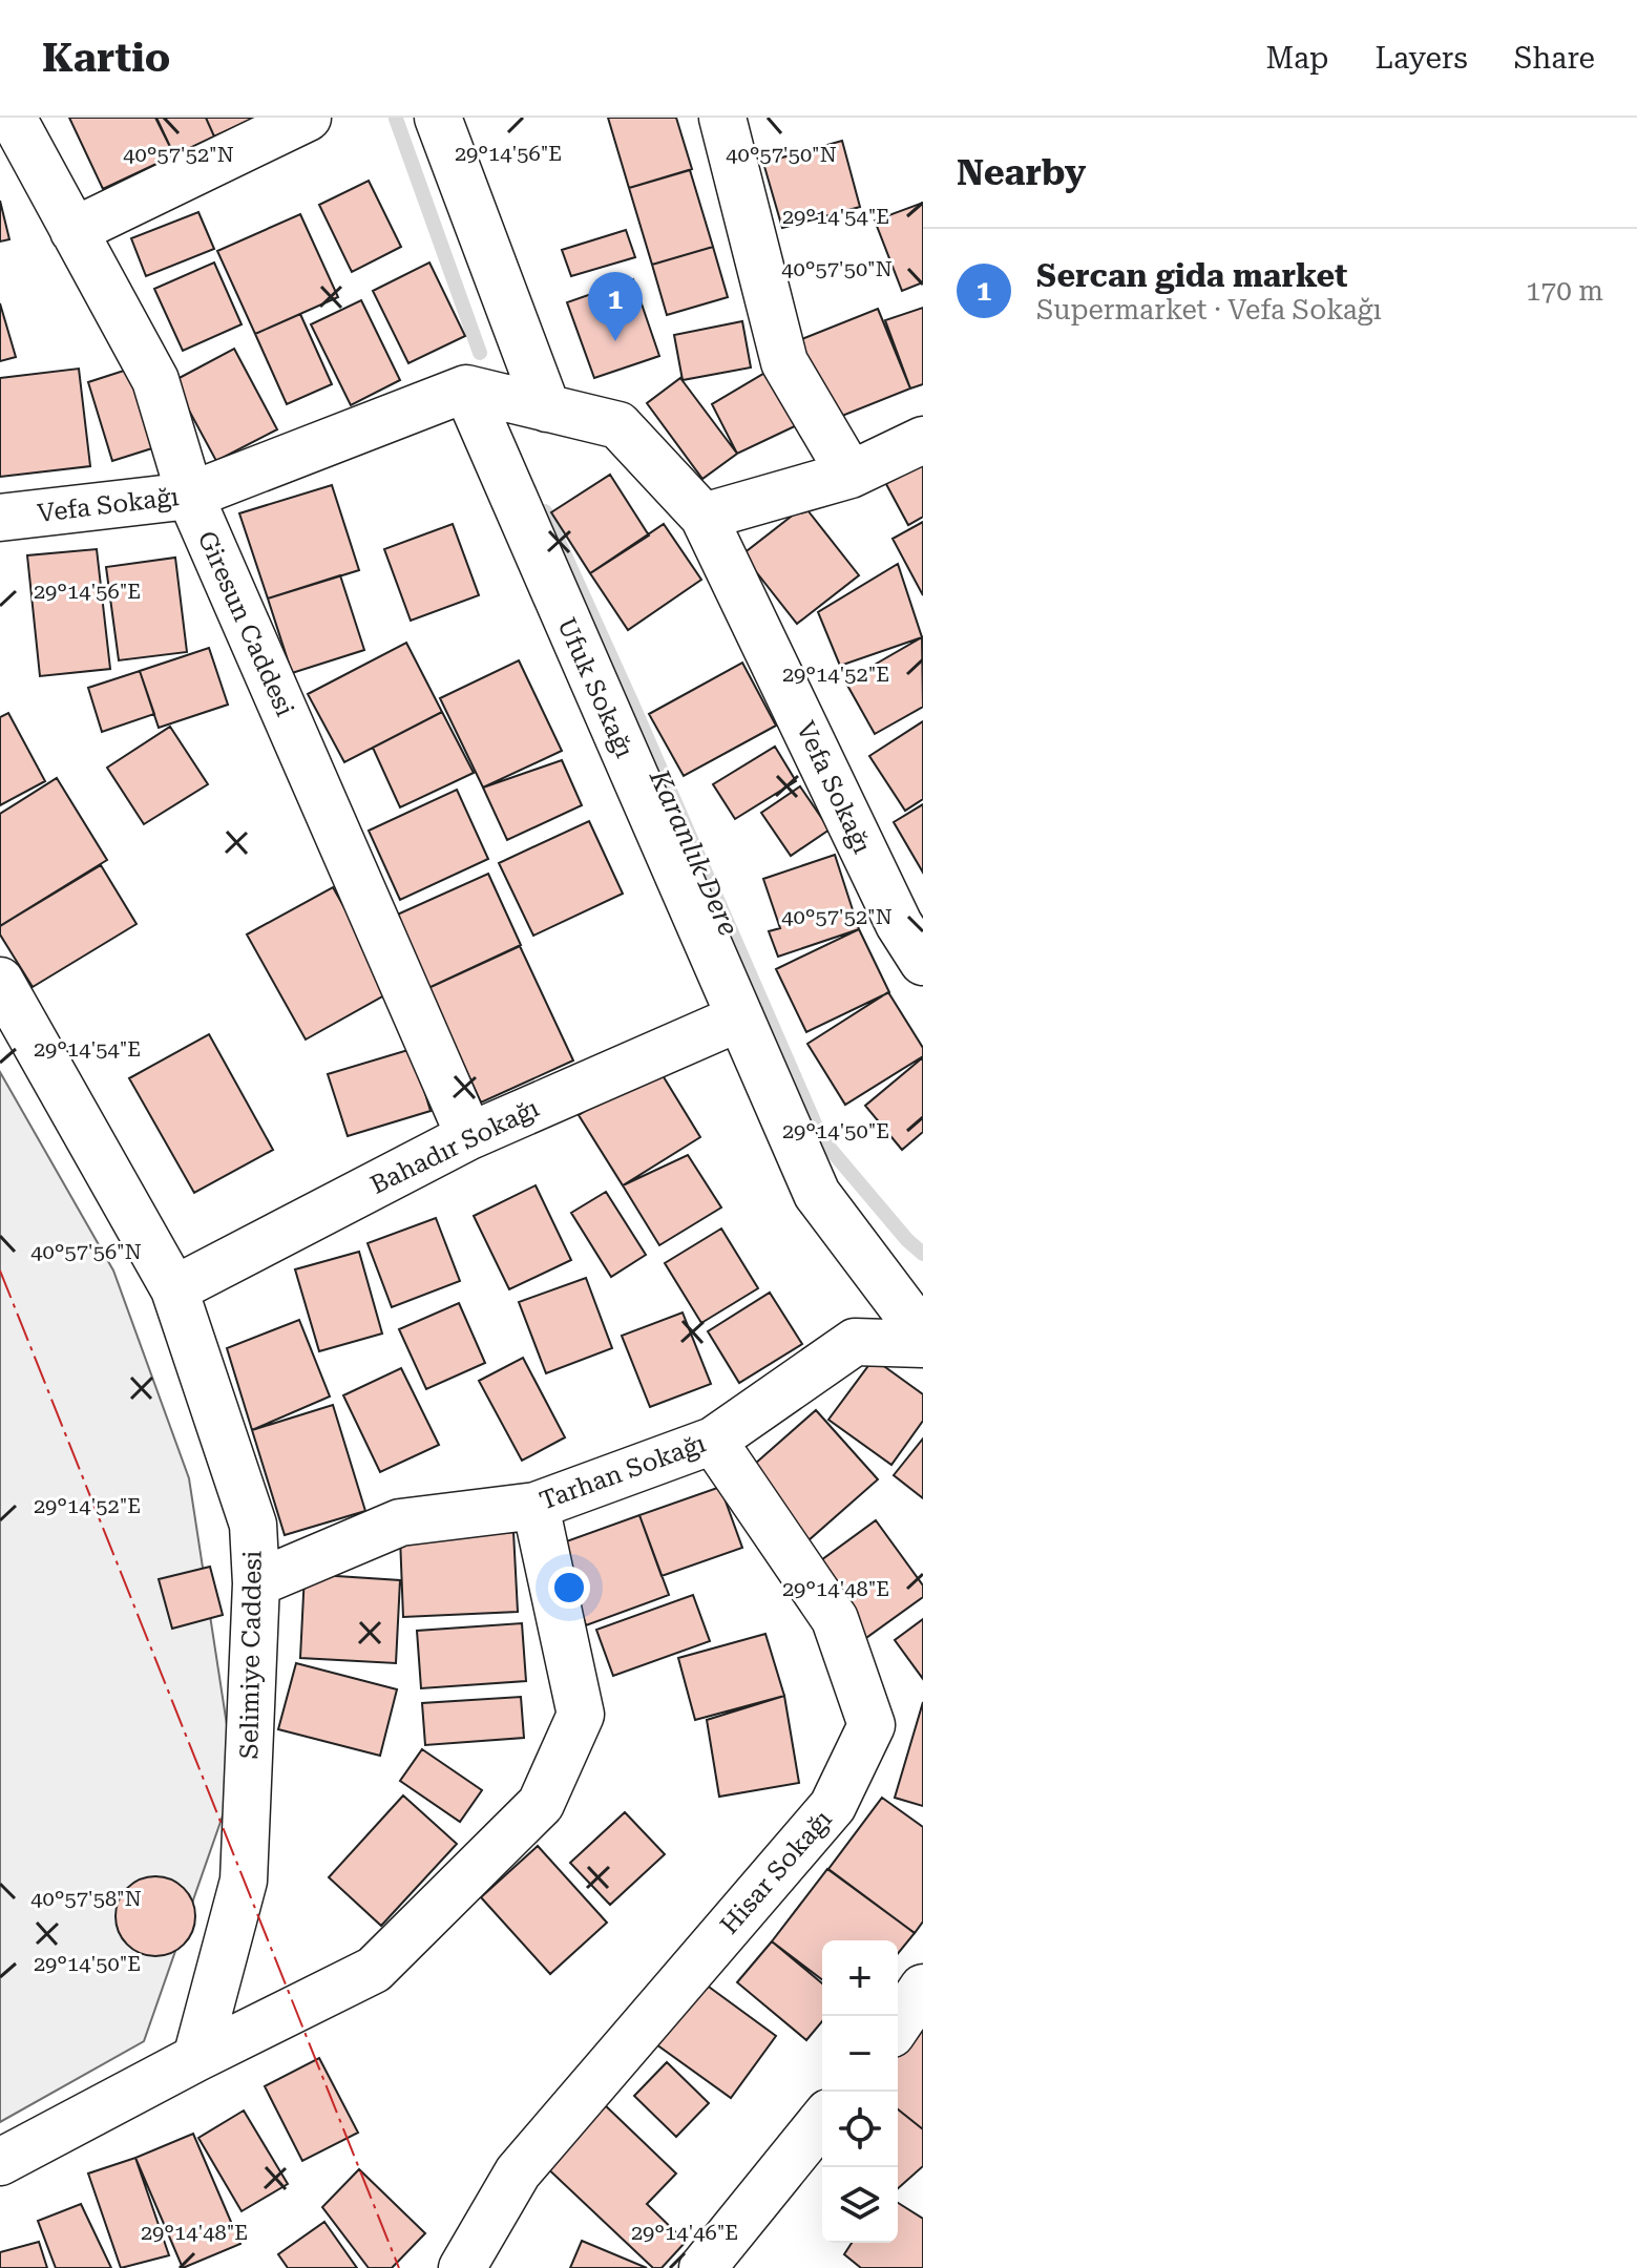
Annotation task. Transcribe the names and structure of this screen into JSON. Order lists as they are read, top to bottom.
{
  "streets": {
    "street": [
      "Vefa Sokağı",
      "Giresun Caddesi",
      "Ufuk Sokağı",
      "Bahadır Sokağı",
      "Tarhan Sokağı",
      "Selimiye Caddesi",
      "Hisar Sokağı"
    ]
  },
  "crossings": [
    ["Vefa Sokağı", "Giresun Caddesi"],
    ["Vefa Sokağı", "Ufuk Sokağı"],
    ["Giresun Caddesi", "Bahadır Sokağı"],
    ["Ufuk Sokağı", "Bahadır Sokağı"],
    ["Bahadır Sokağı", "Selimiye Caddesi"],
    ["Tarhan Sokağı", "Selimiye Caddesi"],
    ["Tarhan Sokağı", "Hisar Sokağı"]
  ],
  "water": ["Karanlık Dere"],
  "page": {
    "header": "Kartio",
    "nav": ["Map", "Layers", "Share"],
    "heading": "Nearby",
    "list": [
      {
        "mark": "1",
        "name": "Sercan gida market",
        "note": "Supermarket · Vefa Sokağı",
        "value": "170 m"
      }
    ],
    "pins": "1",
    "map_buttons": ["+", "−"]
  },
  "coordinates": [
    "29°14'56\"E",
    "40°57'52\"N",
    "40°57'50\"N",
    "29°14'54\"E",
    "29°14'52\"E",
    "29°14'50\"E",
    "40°57'56\"N",
    "29°14'48\"E",
    "40°57'58\"N",
    "29°14'46\"E"
  ]
}
